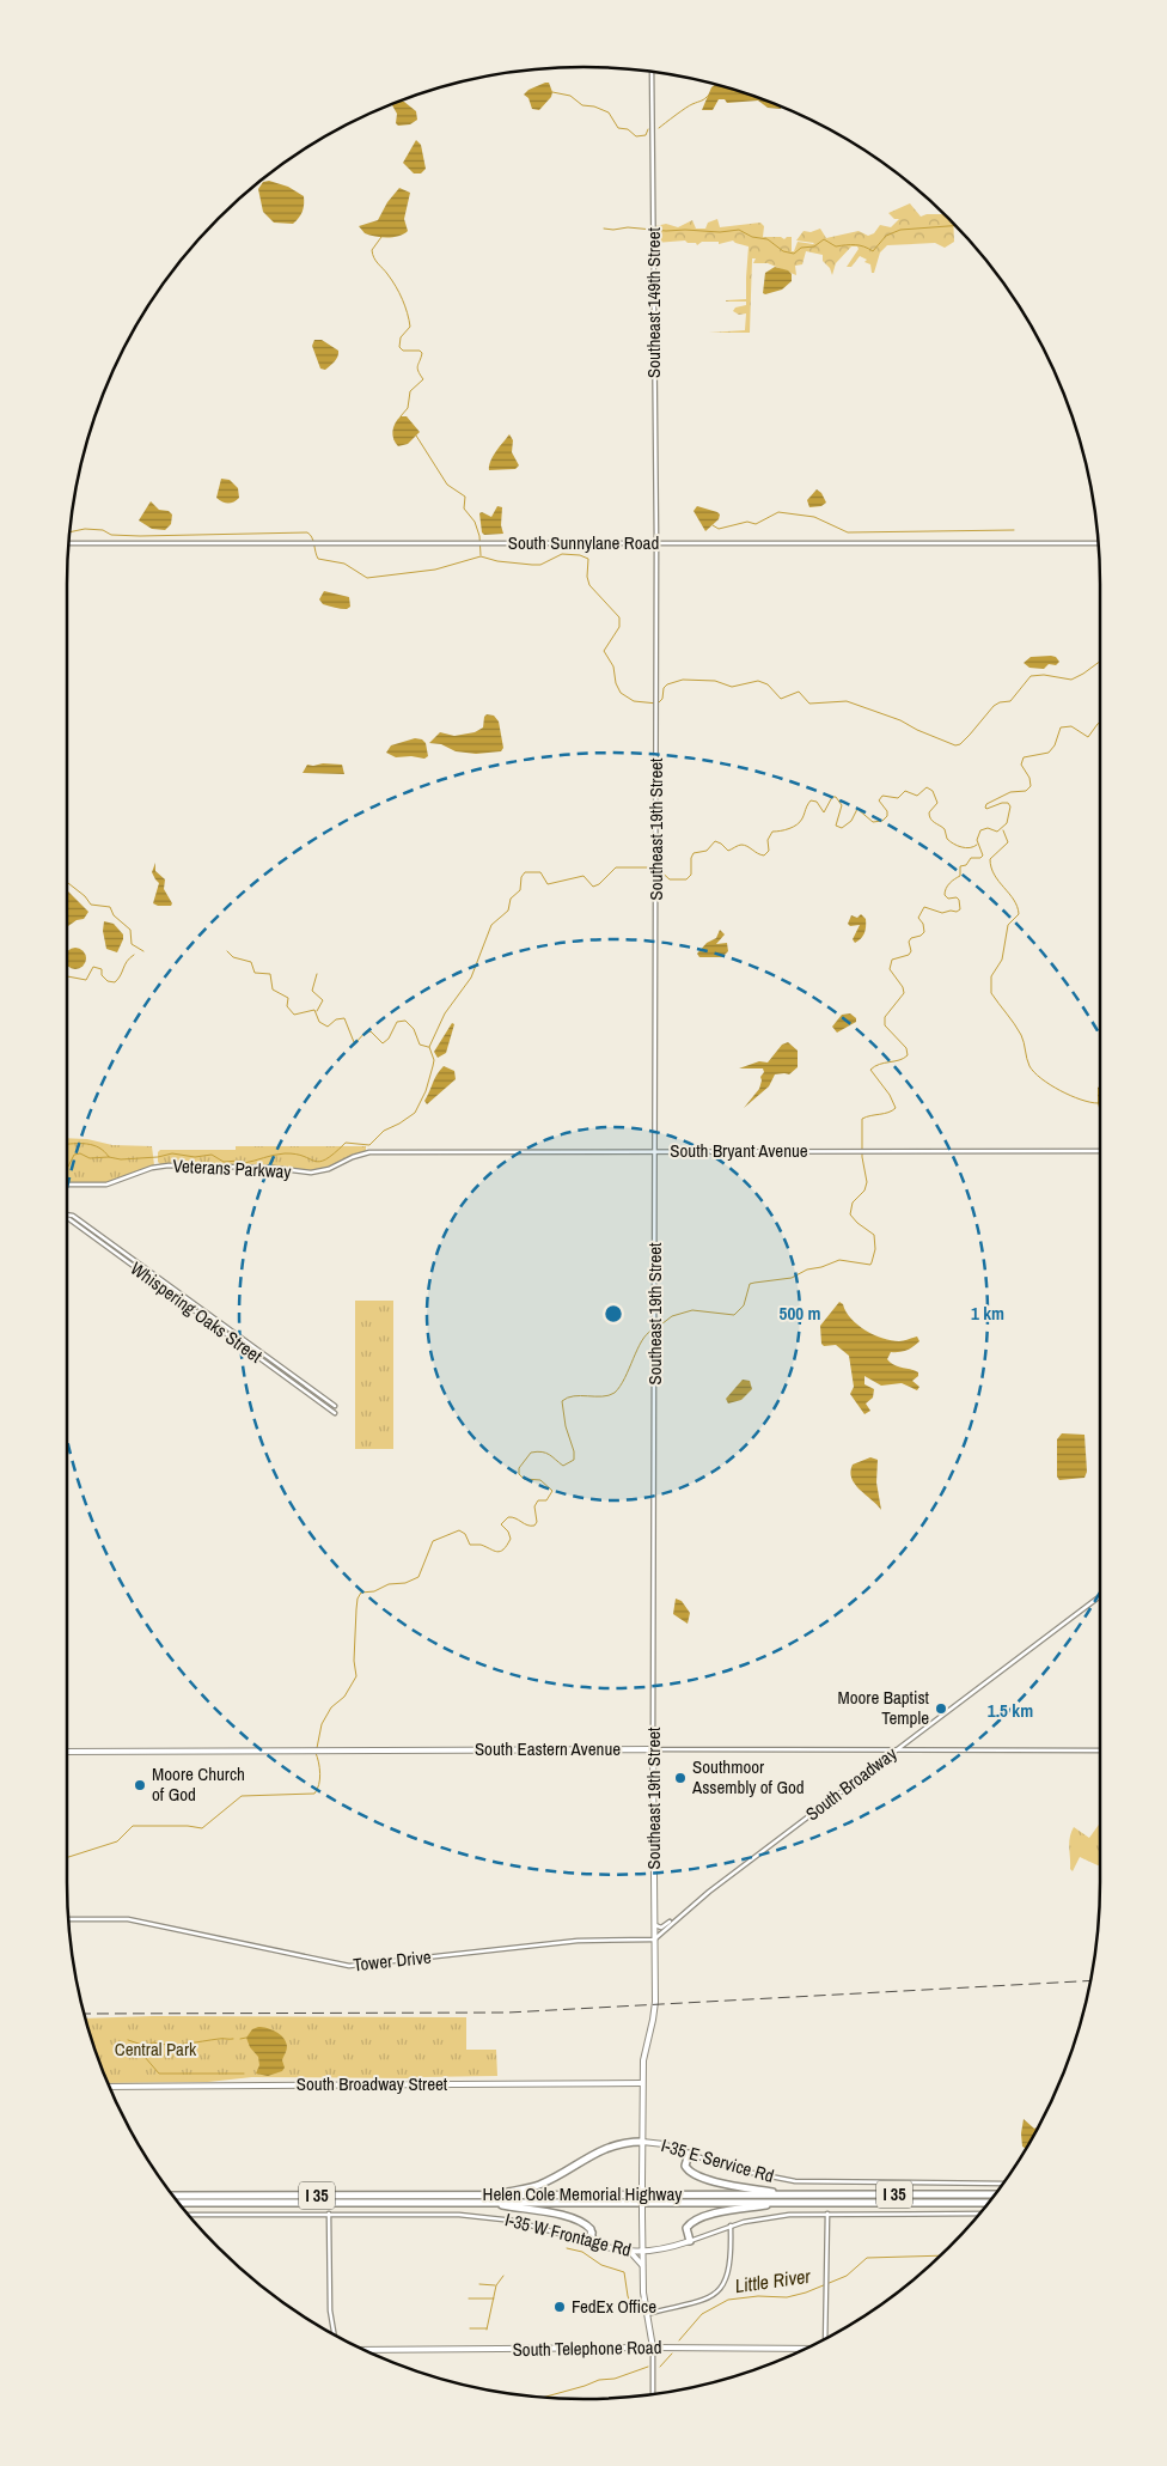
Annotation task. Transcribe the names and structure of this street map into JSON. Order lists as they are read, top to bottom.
{
  "streets": {
    "highway": ["Helen Cole Memorial Highway", "I 35"],
    "main road": [
      "Southeast 19th Street",
      "South Eastern Avenue",
      "South Broadway Street",
      "I-35 E Service Rd",
      "I-35 W Frontage Rd",
      "South Telephone Road"
    ],
    "street": [
      "Southeast 149th Street",
      "South Sunnylane Road",
      "South Bryant Avenue",
      "Veterans Parkway",
      "Whispering Oaks Street",
      "South Broadway",
      "Tower Drive"
    ]
  },
  "crossings": [
    ["Southeast 149th Street", "South Sunnylane Road"],
    ["Southeast 149th Street", "Southeast 19th Street"],
    ["South Sunnylane Road", "Southeast 19th Street"],
    ["Southeast 19th Street", "South Bryant Avenue"],
    ["Southeast 19th Street", "South Eastern Avenue"],
    ["Southeast 19th Street", "South Broadway"],
    ["Southeast 19th Street", "Tower Drive"],
    ["Southeast 19th Street", "South Broadway Street"],
    ["Southeast 19th Street", "I-35 E Service Rd"],
    ["Southeast 19th Street", "I-35 W Frontage Rd"],
    ["Southeast 19th Street", "South Telephone Road"],
    ["South Bryant Avenue", "Veterans Parkway"],
    ["South Eastern Avenue", "South Broadway"],
    ["South Broadway", "Tower Drive"]
  ],
  "water": ["Little River"],
  "parks": ["Central Park"],
  "places": [
    "Moore Baptist Temple",
    "Southmoor Assembly of God",
    "Moore Church of God",
    "FedEx Office"
  ],
  "rings": ["500 m", "1 km", "1.5 km"]
}
